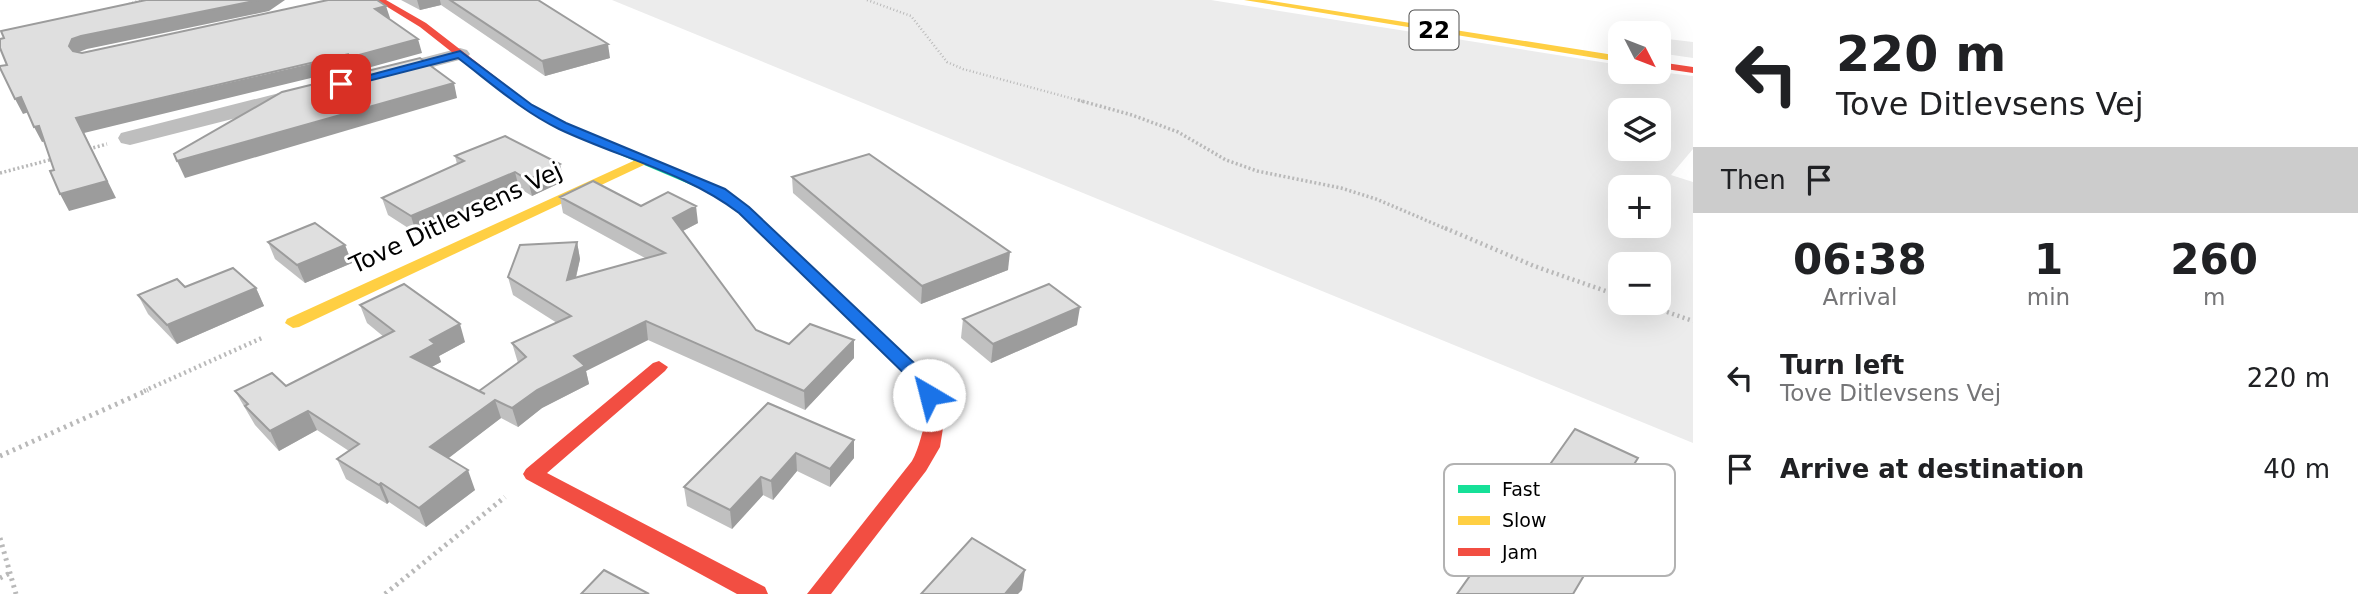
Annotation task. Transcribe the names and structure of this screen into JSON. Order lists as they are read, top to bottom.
{
  "streets": {
    "street": ["22", "Tove Ditlevsens Vej"]
  },
  "legend": ["Fast", "Slow", "Jam"],
  "north": "bottom right",
  "page": {
    "turn": ["220 m", "Tove Ditlevsens Vej"],
    "map_buttons": ["+", "−"],
    "then": "Then",
    "eta": [
      "06:38",
      "Arrival",
      "1",
      "min",
      "260",
      "m"
    ],
    "list": [
      {
        "name": "Turn left",
        "note": "Tove Ditlevsens Vej",
        "value": "220 m"
      },
      {
        "name": "Arrive at destination",
        "value": "40 m"
      }
    ]
  }
}
